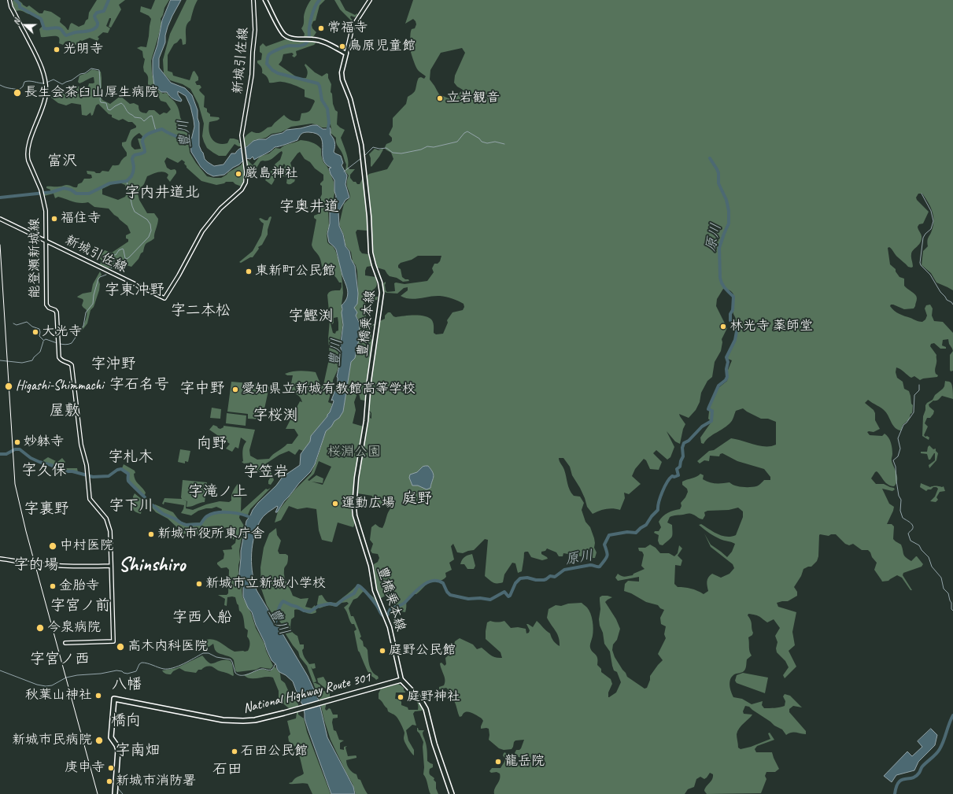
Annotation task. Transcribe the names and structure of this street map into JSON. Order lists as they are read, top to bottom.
{
  "streets": {
    "highway": ["National Highway Route 301"],
    "main road": ["新城引佐線", "能登瀬新城線", "豊橋乗本線"]
  },
  "crossings": [
    ["新城引佐線", "能登瀬新城線"],
    ["豊橋乗本線", "National Highway Route 301"]
  ],
  "districts": [
    "富沢",
    "字内井道北",
    "字奥井道",
    "字東沖野",
    "字二本松",
    "字鰹渕",
    "字沖野",
    "字石名号",
    "字中野",
    "屋敷",
    "字桜渕",
    "向野",
    "字札木",
    "字久保",
    "字笠岩",
    "字滝ノ上",
    "庭野",
    "字下川",
    "字裏野",
    "字的場",
    "Shinshiro",
    "字宮ノ前",
    "字西入船",
    "字宮ノ西",
    "八幡",
    "橋向",
    "字南畑",
    "石田"
  ],
  "water": ["豊川", "原川"],
  "parks": ["桜淵公園"],
  "places": [
    "常福寺",
    "鳥原児童館",
    "光明寺",
    "長生会茶臼山厚生病院",
    "立岩観音",
    "厳島神社",
    "福住寺",
    "東新町公民館",
    "林光寺 薬師堂",
    "大光寺",
    "Higashi-Shimmachi",
    "愛知県立新城有教館高等学校",
    "妙躰寺",
    "運動広場",
    "新城市役所東庁舎",
    "中村医院",
    "新城市立新城小学校",
    "金胎寺",
    "今泉病院",
    "高木内科医院",
    "庭野公民館",
    "秋葉山神社",
    "庭野神社",
    "新城市民病院",
    "石田公民館",
    "龍岳院",
    "庚申寺",
    "新城市消防署"
  ],
  "north": "left"
}
